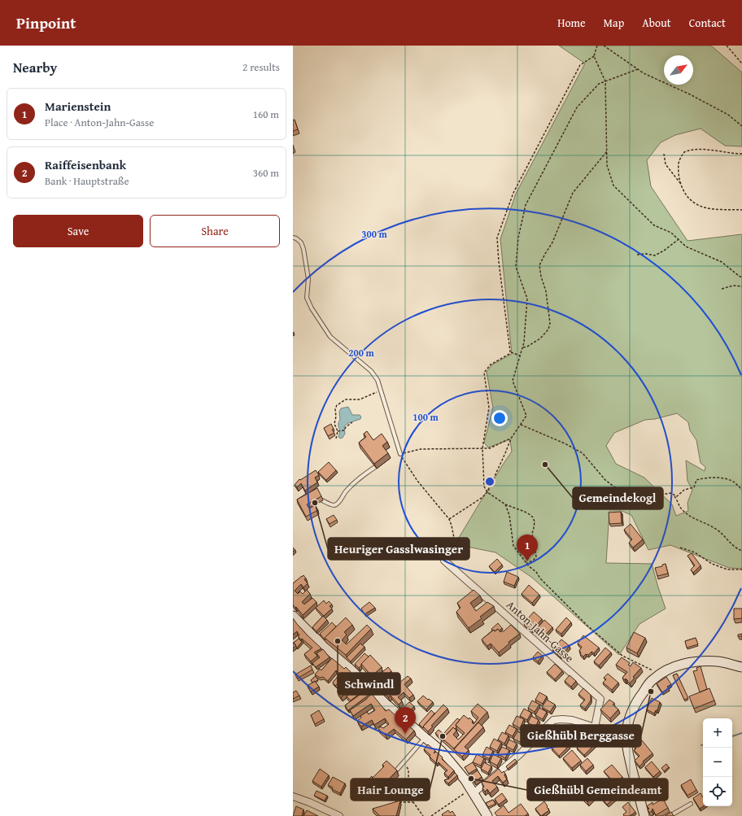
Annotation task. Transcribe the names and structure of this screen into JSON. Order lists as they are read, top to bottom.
{
  "streets": {
    "street": ["Anton-Jahn-Gasse"]
  },
  "places": [
    "Gemeindekogl",
    "Heuriger Gasslwasinger",
    "Schwindl",
    "Gießhübl Berggasse",
    "Hair Lounge",
    "Gießhübl Gemeindeamt"
  ],
  "north": "top right",
  "page": {
    "header": "Pinpoint",
    "nav": [
      "Home",
      "Map",
      "About",
      "Contact"
    ],
    "heading": ["Nearby", "2 results"],
    "list": [
      {
        "mark": "1",
        "name": "Marienstein",
        "note": "Place · Anton-Jahn-Gasse",
        "value": "160 m"
      },
      {
        "mark": "2",
        "name": "Raiffeisenbank",
        "note": "Bank · Hauptstraße",
        "value": "360 m"
      }
    ],
    "buttons": ["Save", "Share"],
    "pins": ["1", "2"],
    "map_buttons": ["+", "−"]
  },
  "rings": ["300 m", "200 m", "100 m"]
}
